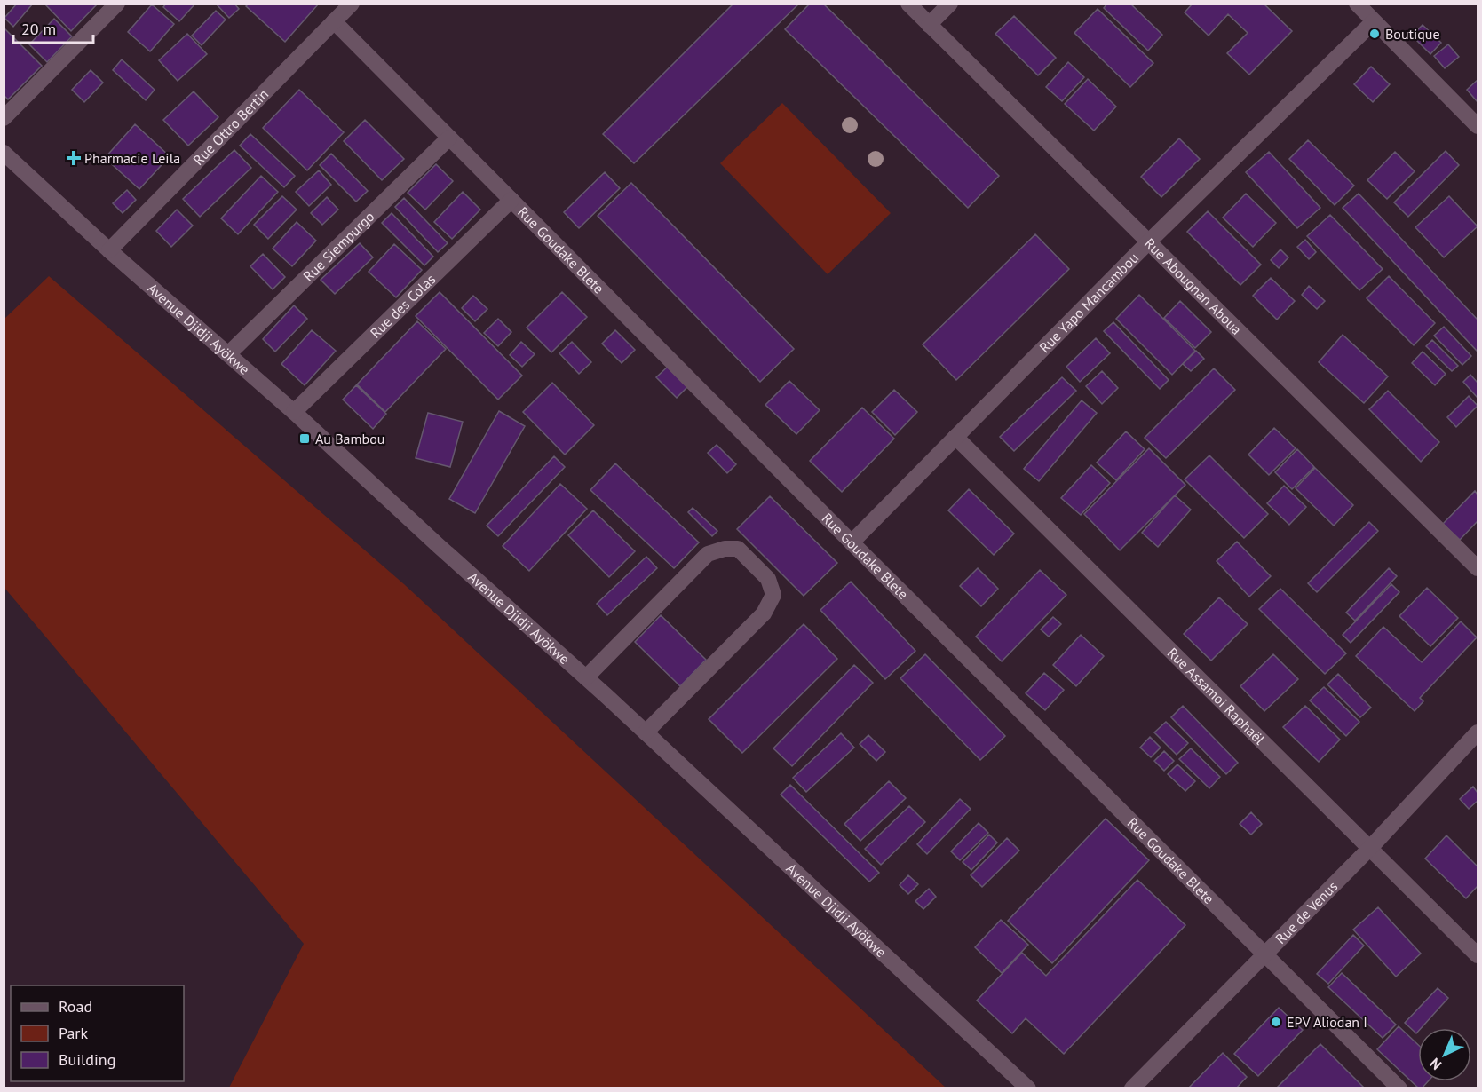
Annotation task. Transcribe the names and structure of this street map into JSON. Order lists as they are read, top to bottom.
{
  "streets": {
    "street": [
      "Rue Ottro Bertin",
      "Rue Siempurgo",
      "Rue Goudake Blete",
      "Rue Abougnan Aboua",
      "Rue Yapo Mancambou",
      "Rue des Colas",
      "Avenue Djidji Ayökwe",
      "Rue Assamoi Raphaël",
      "Rue de Venus"
    ]
  },
  "crossings": [
    ["Rue Ottro Bertin", "Rue Goudake Blete"],
    ["Rue Ottro Bertin", "Avenue Djidji Ayökwe"],
    ["Rue Siempurgo", "Rue Goudake Blete"],
    ["Rue Siempurgo", "Avenue Djidji Ayökwe"],
    ["Rue Goudake Blete", "Rue Yapo Mancambou"],
    ["Rue Goudake Blete", "Rue des Colas"],
    ["Rue Goudake Blete", "Rue de Venus"],
    ["Rue Abougnan Aboua", "Rue Yapo Mancambou"],
    ["Rue Yapo Mancambou", "Rue Assamoi Raphaël"],
    ["Rue des Colas", "Avenue Djidji Ayökwe"],
    ["Rue Assamoi Raphaël", "Rue de Venus"]
  ],
  "places": {
    "other": ["Boutique", "EPV Aliodan I"],
    "health": ["Pharmacie Leila"],
    "transit": ["Au Bambou"]
  },
  "legend": ["Road", "Park", "Building"],
  "scale_bar": "20 m",
  "north": "bottom left"
}
